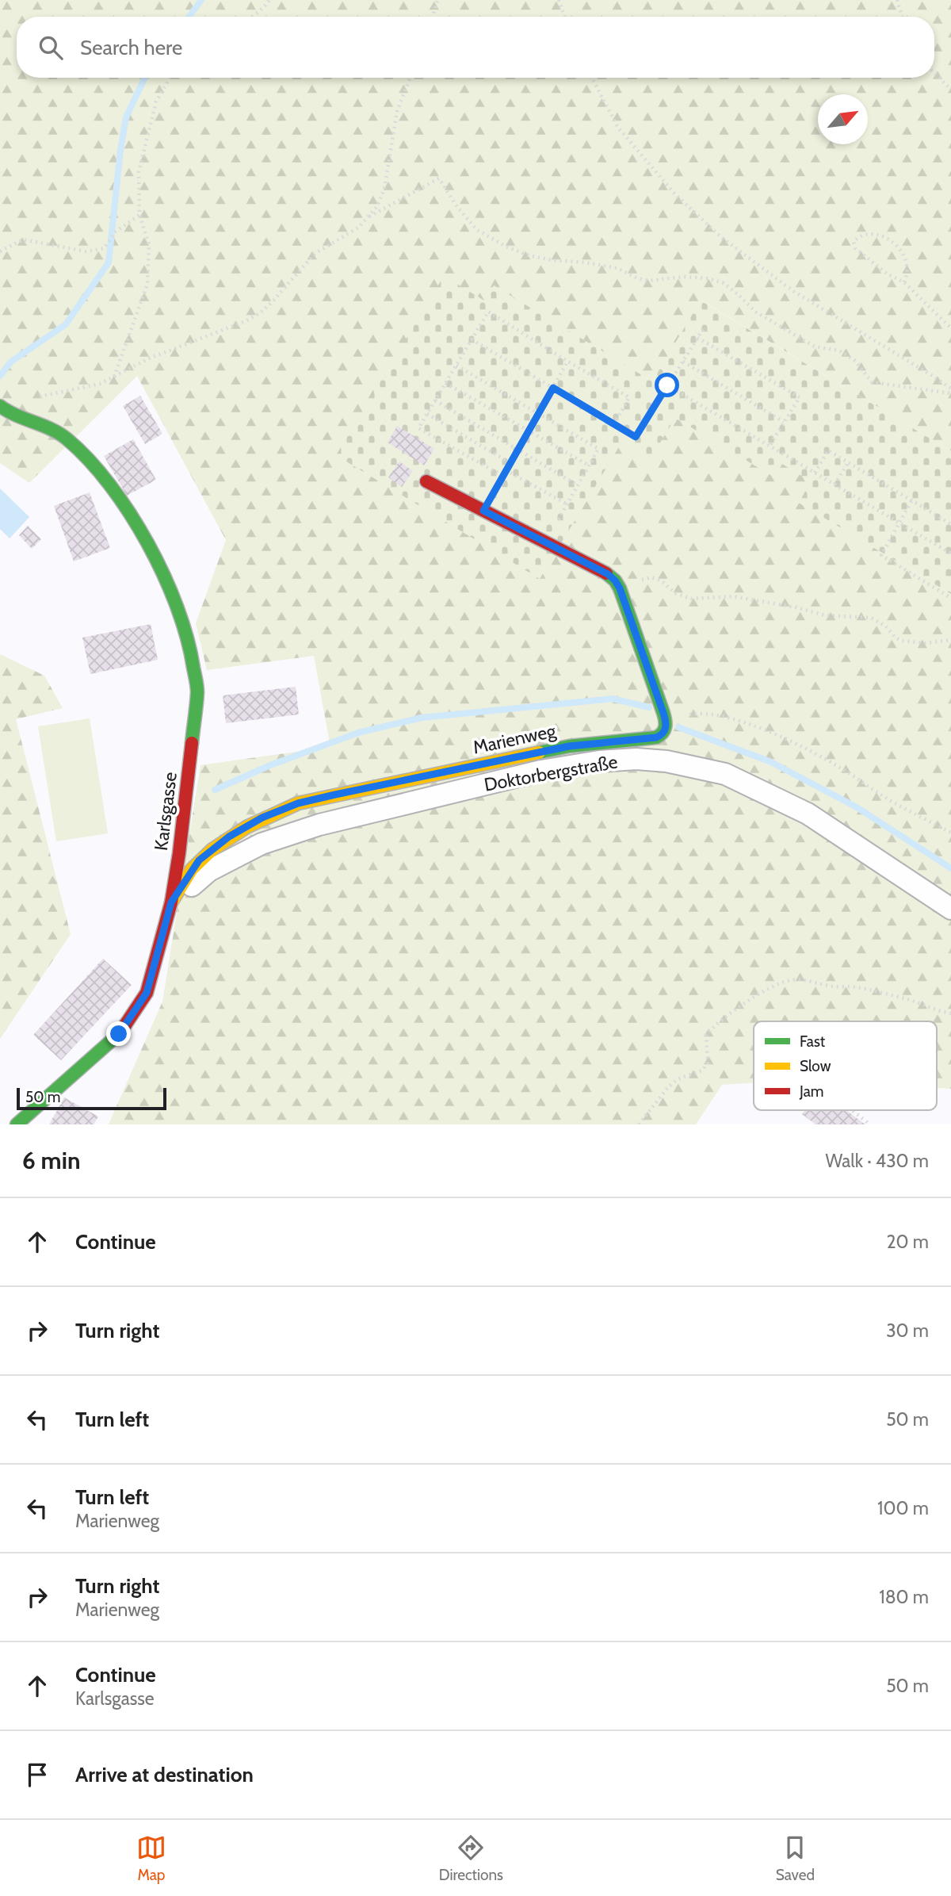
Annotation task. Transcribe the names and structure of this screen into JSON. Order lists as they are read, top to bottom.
{
  "streets": {
    "street": ["Marienweg", "Doktorbergstraße", "Karlsgasse"]
  },
  "crossings": [
    ["Marienweg", "Doktorbergstraße"],
    ["Marienweg", "Karlsgasse"],
    ["Doktorbergstraße", "Karlsgasse"]
  ],
  "legend": ["Fast", "Slow", "Jam"],
  "scale_bar": "50 m",
  "north": "top right",
  "page": {
    "search": "Search here",
    "scale": "50 m",
    "heading": ["6 min", "Walk · 430 m"],
    "list": [
      ["Continue", "20 m"],
      ["Turn right", "30 m"],
      ["Turn left", "50 m"],
      ["Turn left", "Marienweg", "100 m"],
      ["Turn right", "Marienweg", "180 m"],
      ["Continue", "Karlsgasse", "50 m"],
      "Arrive at destination"
    ],
    "nav": ["Map", "Directions", "Saved"]
  }
}
